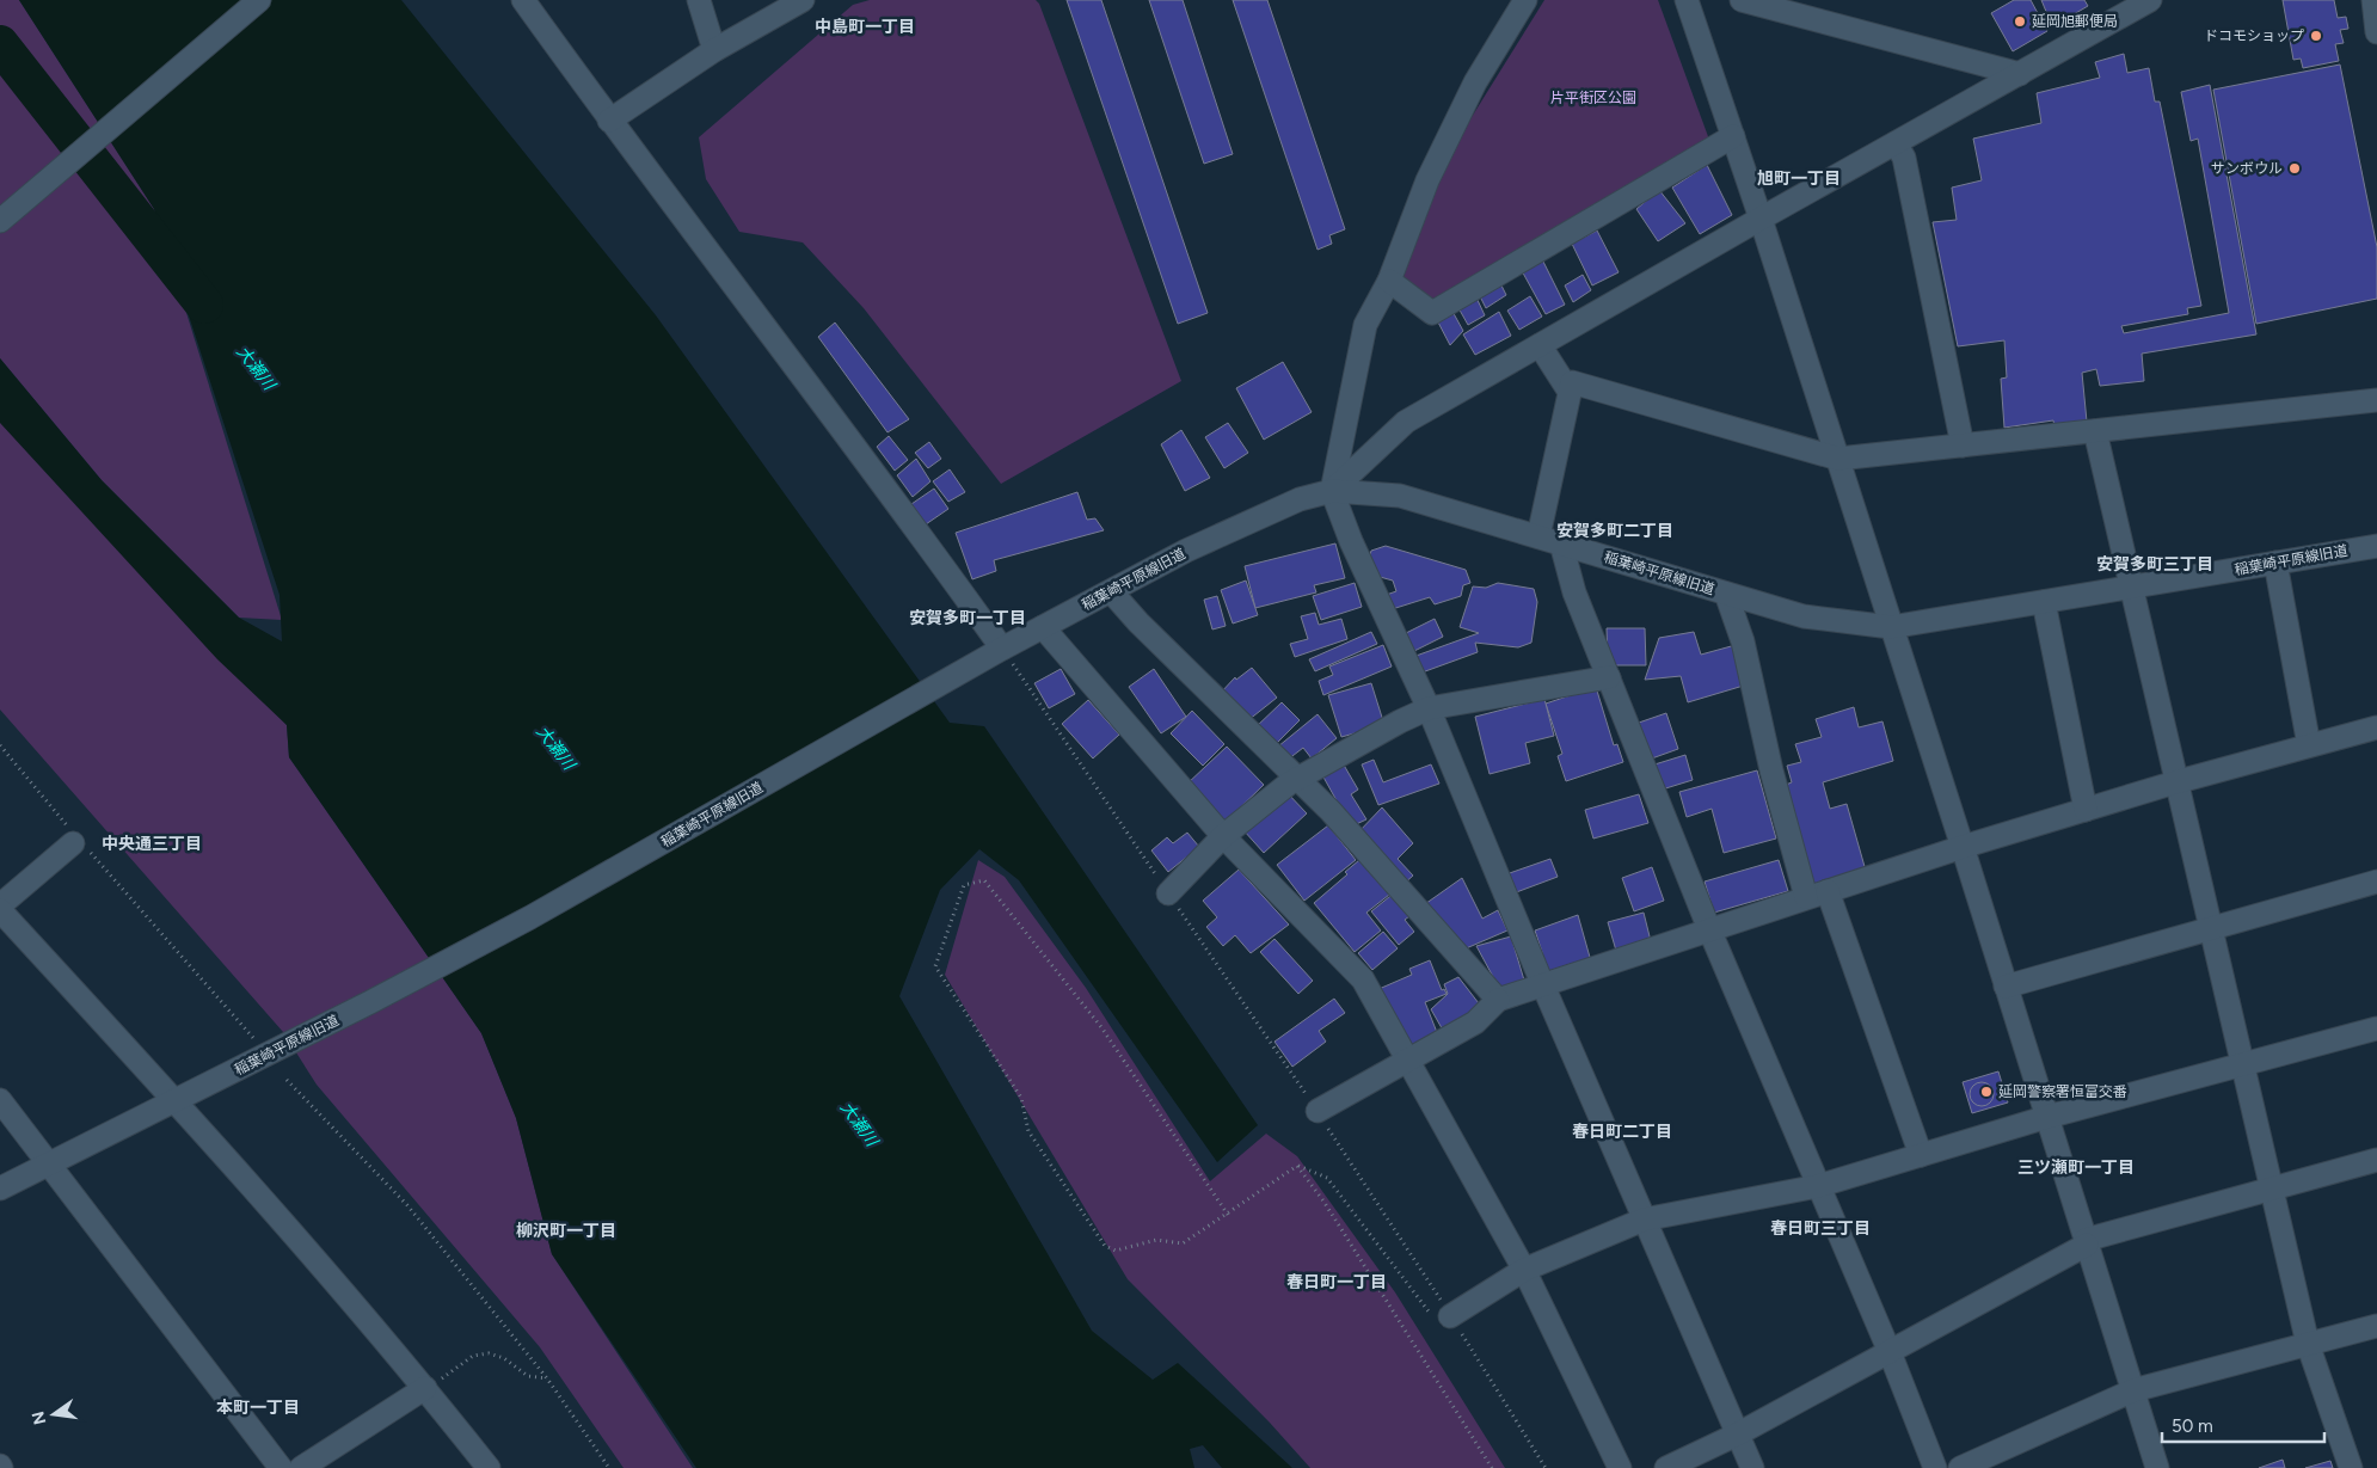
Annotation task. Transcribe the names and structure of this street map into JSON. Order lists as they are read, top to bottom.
{
  "streets": {
    "street": ["稲葉崎平原線旧道"]
  },
  "districts": [
    "中島町一丁目",
    "旭町一丁目",
    "安賀多町二丁目",
    "安賀多町三丁目",
    "安賀多町一丁目",
    "中央通三丁目",
    "春日町二丁目",
    "三ツ瀬町一丁目",
    "春日町三丁目",
    "柳沢町一丁目",
    "春日町一丁目",
    "本町一丁目"
  ],
  "water": ["大瀬川"],
  "parks": ["片平街区公園"],
  "places": [
    "延岡旭郵便局",
    "ドコモショップ",
    "サンボウル",
    "延岡警察署恒富交番"
  ],
  "scale_bar": "50 m",
  "north": "left"
}
